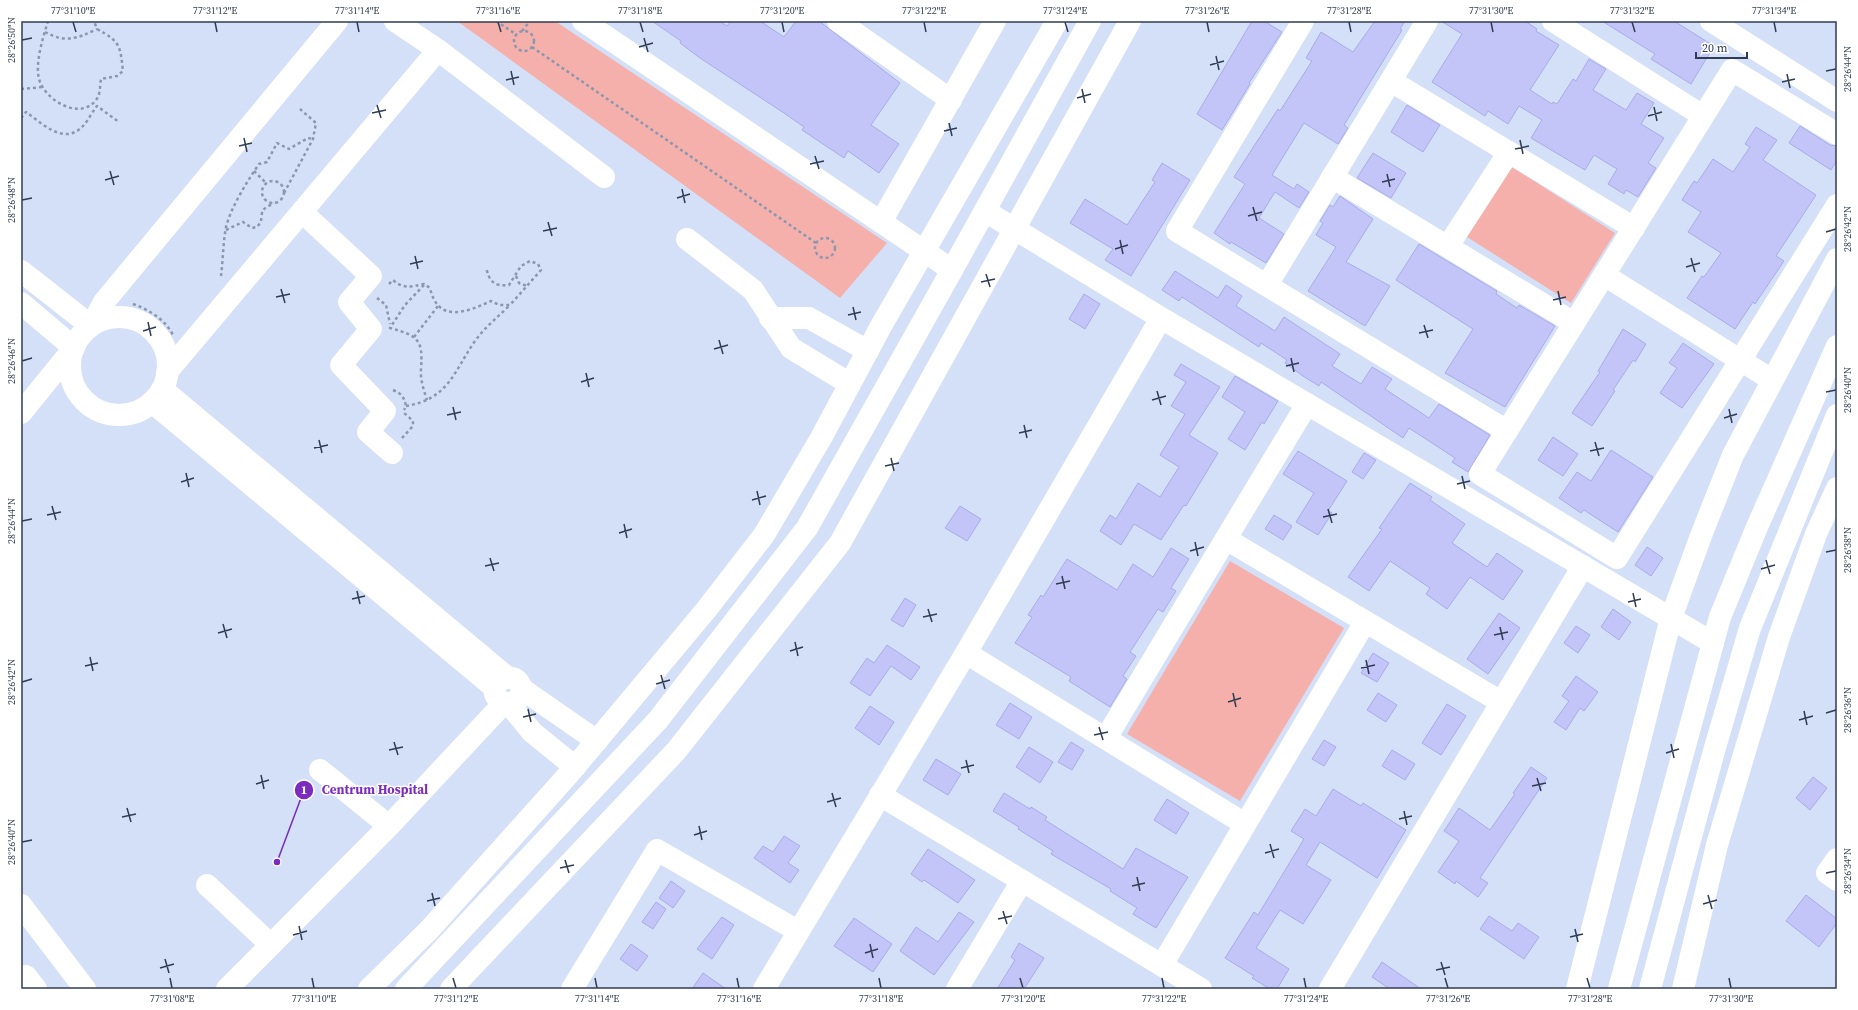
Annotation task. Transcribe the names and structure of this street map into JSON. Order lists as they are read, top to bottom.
{
  "places": ["Centrum Hospital"],
  "scale_bar": "20 m",
  "coordinates": [
    "77°31'10\"E",
    "77°31'12\"E",
    "77°31'14\"E",
    "77°31'16\"E",
    "77°31'18\"E",
    "77°31'20\"E",
    "77°31'22\"E",
    "77°31'24\"E",
    "77°31'26\"E",
    "77°31'28\"E",
    "77°31'30\"E",
    "77°31'32\"E",
    "77°31'34\"E",
    "28°26'50\"N",
    "28°26'44\"N",
    "28°26'48\"N",
    "28°26'42\"N",
    "28°26'46\"N",
    "28°26'40\"N",
    "28°26'38\"N",
    "28°26'36\"N",
    "28°26'34\"N",
    "77°31'08\"E"
  ]
}
